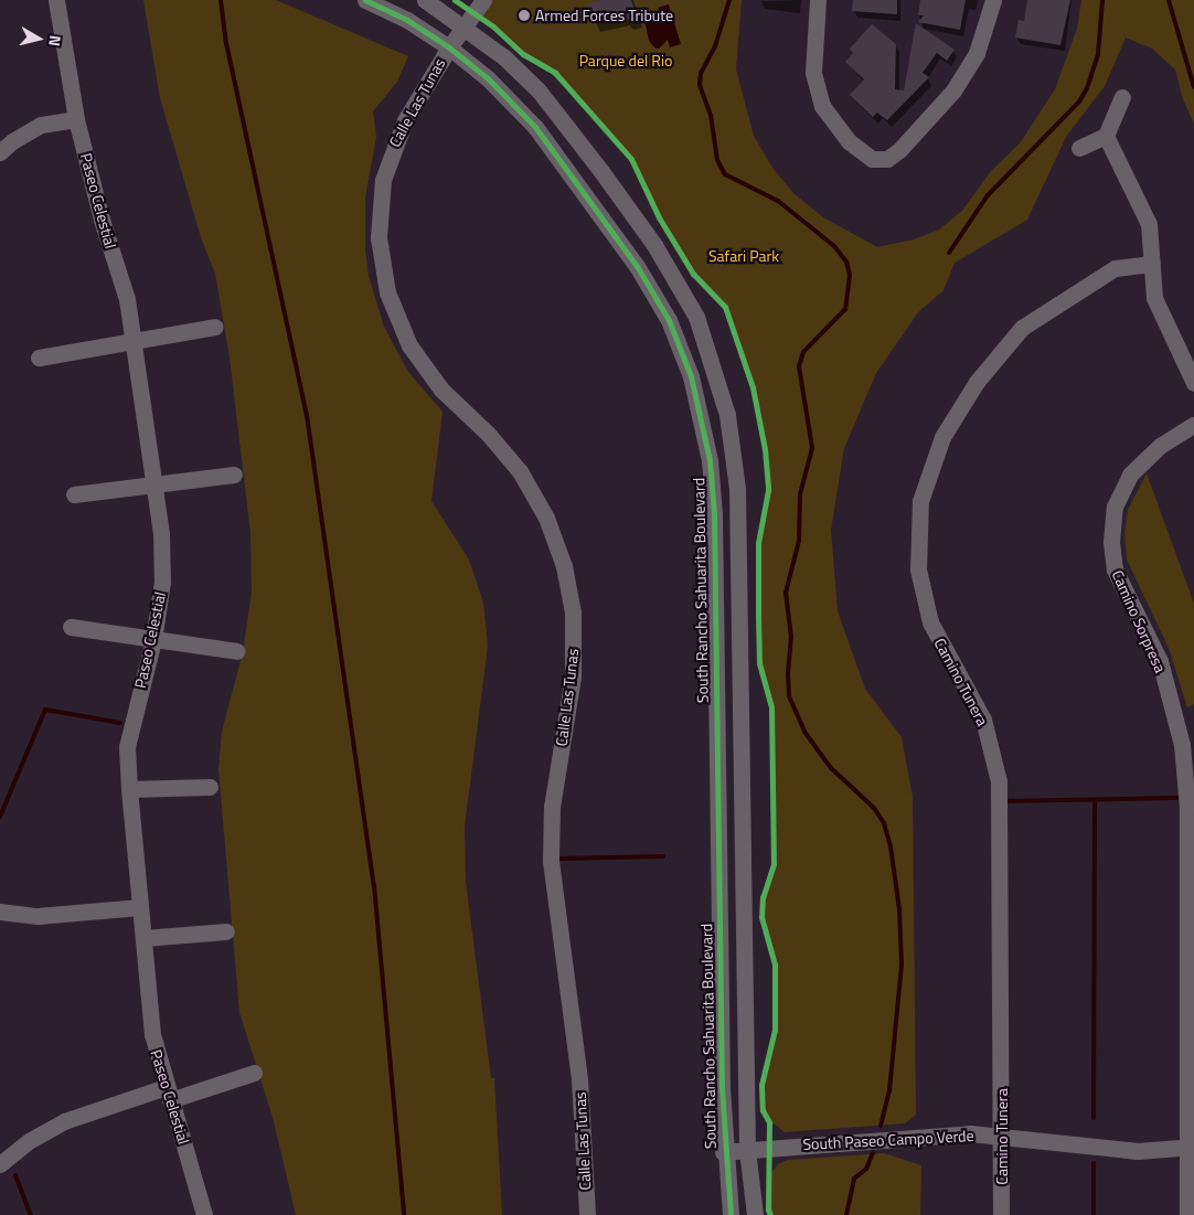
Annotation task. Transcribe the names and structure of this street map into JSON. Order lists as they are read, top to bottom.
{
  "streets": {
    "street": [
      "Calle Las Tunas",
      "Paseo Celestial",
      "South Rancho Sahuarita Boulevard",
      "Camino Sorpresa",
      "Camino Tunera",
      "South Paseo Campo Verde"
    ]
  },
  "crossings": [
    ["Calle Las Tunas", "South Rancho Sahuarita Boulevard"],
    ["South Rancho Sahuarita Boulevard", "South Paseo Campo Verde"],
    ["Camino Sorpresa", "South Paseo Campo Verde"],
    ["Camino Tunera", "South Paseo Campo Verde"]
  ],
  "parks": ["Parque del Rio", "Safari Park"],
  "places": ["Armed Forces Tribute"],
  "north": "right"
}
